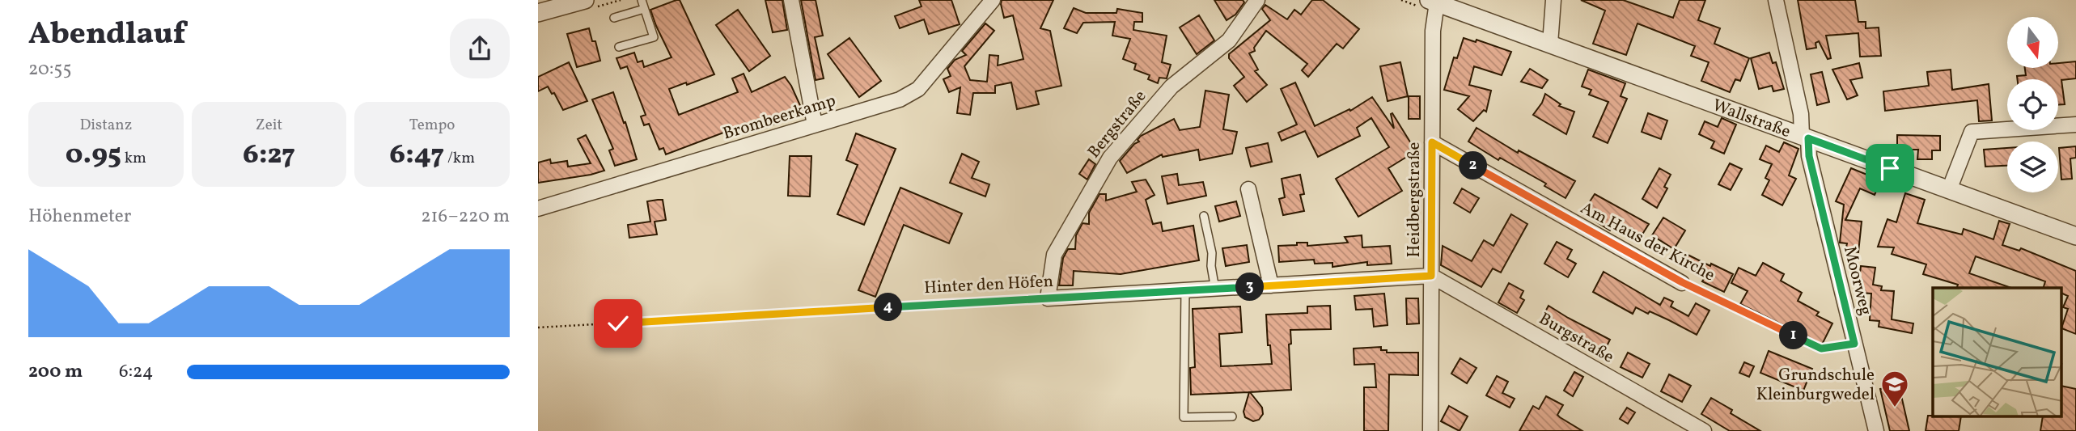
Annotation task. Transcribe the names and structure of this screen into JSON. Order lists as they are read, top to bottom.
{
  "streets": {
    "street": [
      "Brombeerkamp",
      "Wallstraße",
      "Bergstraße",
      "Heidbergstraße",
      "Am Haus der Kirche",
      "Moorweg",
      "Hinter den Höfen",
      "Burgstraße"
    ]
  },
  "crossings": [
    ["Wallstraße", "Heidbergstraße"],
    ["Wallstraße", "Moorweg"],
    ["Bergstraße", "Hinter den Höfen"],
    ["Heidbergstraße", "Am Haus der Kirche"],
    ["Heidbergstraße", "Hinter den Höfen"],
    ["Heidbergstraße", "Burgstraße"],
    ["Am Haus der Kirche", "Moorweg"],
    ["Hinter den Höfen", "Burgstraße"]
  ],
  "places": {
    "school or university": ["Grundschule Kleinburgwedel"]
  },
  "north": "bottom",
  "page": {
    "heading": ["Abendlauf", "20:55"],
    "stats": [
      ["Distanz", "0.95 km"],
      ["Zeit", "6:27"],
      ["Tempo", "6:47 /km"]
    ],
    "pins": [
      "2",
      "3",
      "4",
      "1"
    ],
    "chart": ["Höhenmeter", "216–220 m"],
    "list": [
      {
        "name": "200 m",
        "note": "6:24"
      }
    ]
  }
}
